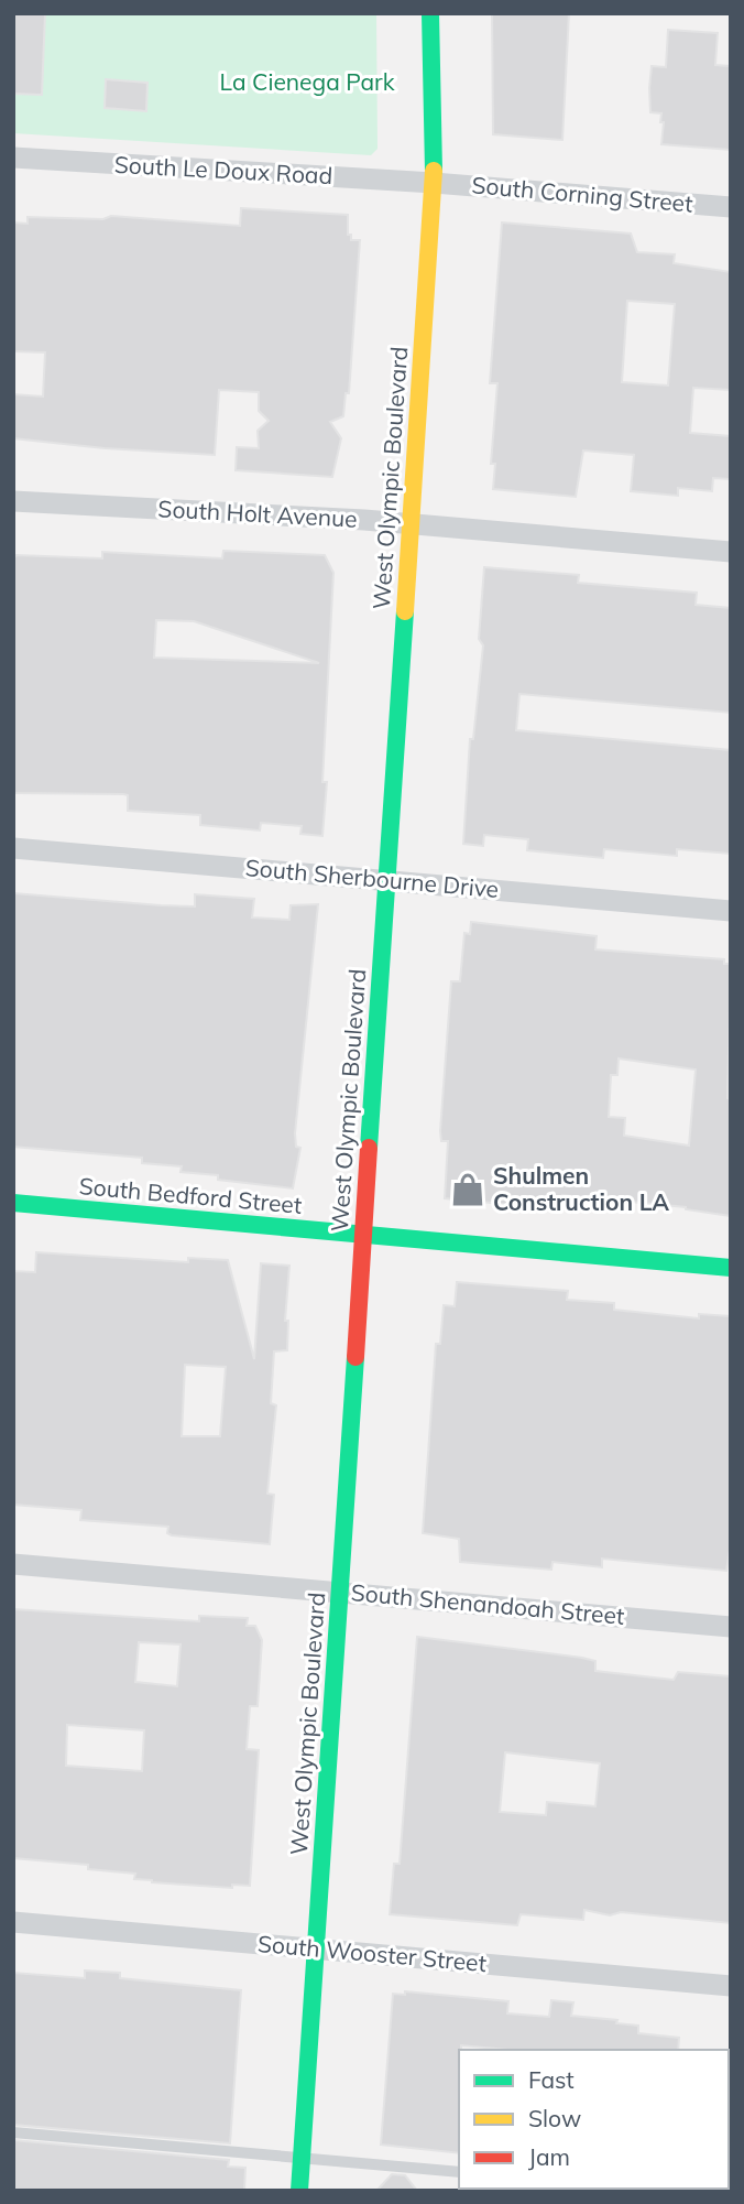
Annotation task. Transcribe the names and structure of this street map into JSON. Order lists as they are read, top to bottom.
{
  "streets": {
    "main road": ["West Olympic Boulevard", "South Bedford Street"],
    "street": [
      "South Le Doux Road",
      "South Corning Street",
      "South Holt Avenue",
      "South Sherbourne Drive",
      "South Shenandoah Street",
      "South Wooster Street"
    ]
  },
  "crossings": [
    ["South Le Doux Road", "South Corning Street"],
    ["South Le Doux Road", "West Olympic Boulevard"],
    ["South Corning Street", "West Olympic Boulevard"],
    ["West Olympic Boulevard", "South Holt Avenue"],
    ["West Olympic Boulevard", "South Sherbourne Drive"],
    ["West Olympic Boulevard", "South Bedford Street"],
    ["West Olympic Boulevard", "South Shenandoah Street"],
    ["West Olympic Boulevard", "South Wooster Street"]
  ],
  "parks": ["La Cienega Park"],
  "places": {
    "shop": ["Shulmen Construction LA"]
  },
  "legend": ["Fast", "Slow", "Jam"]
}
